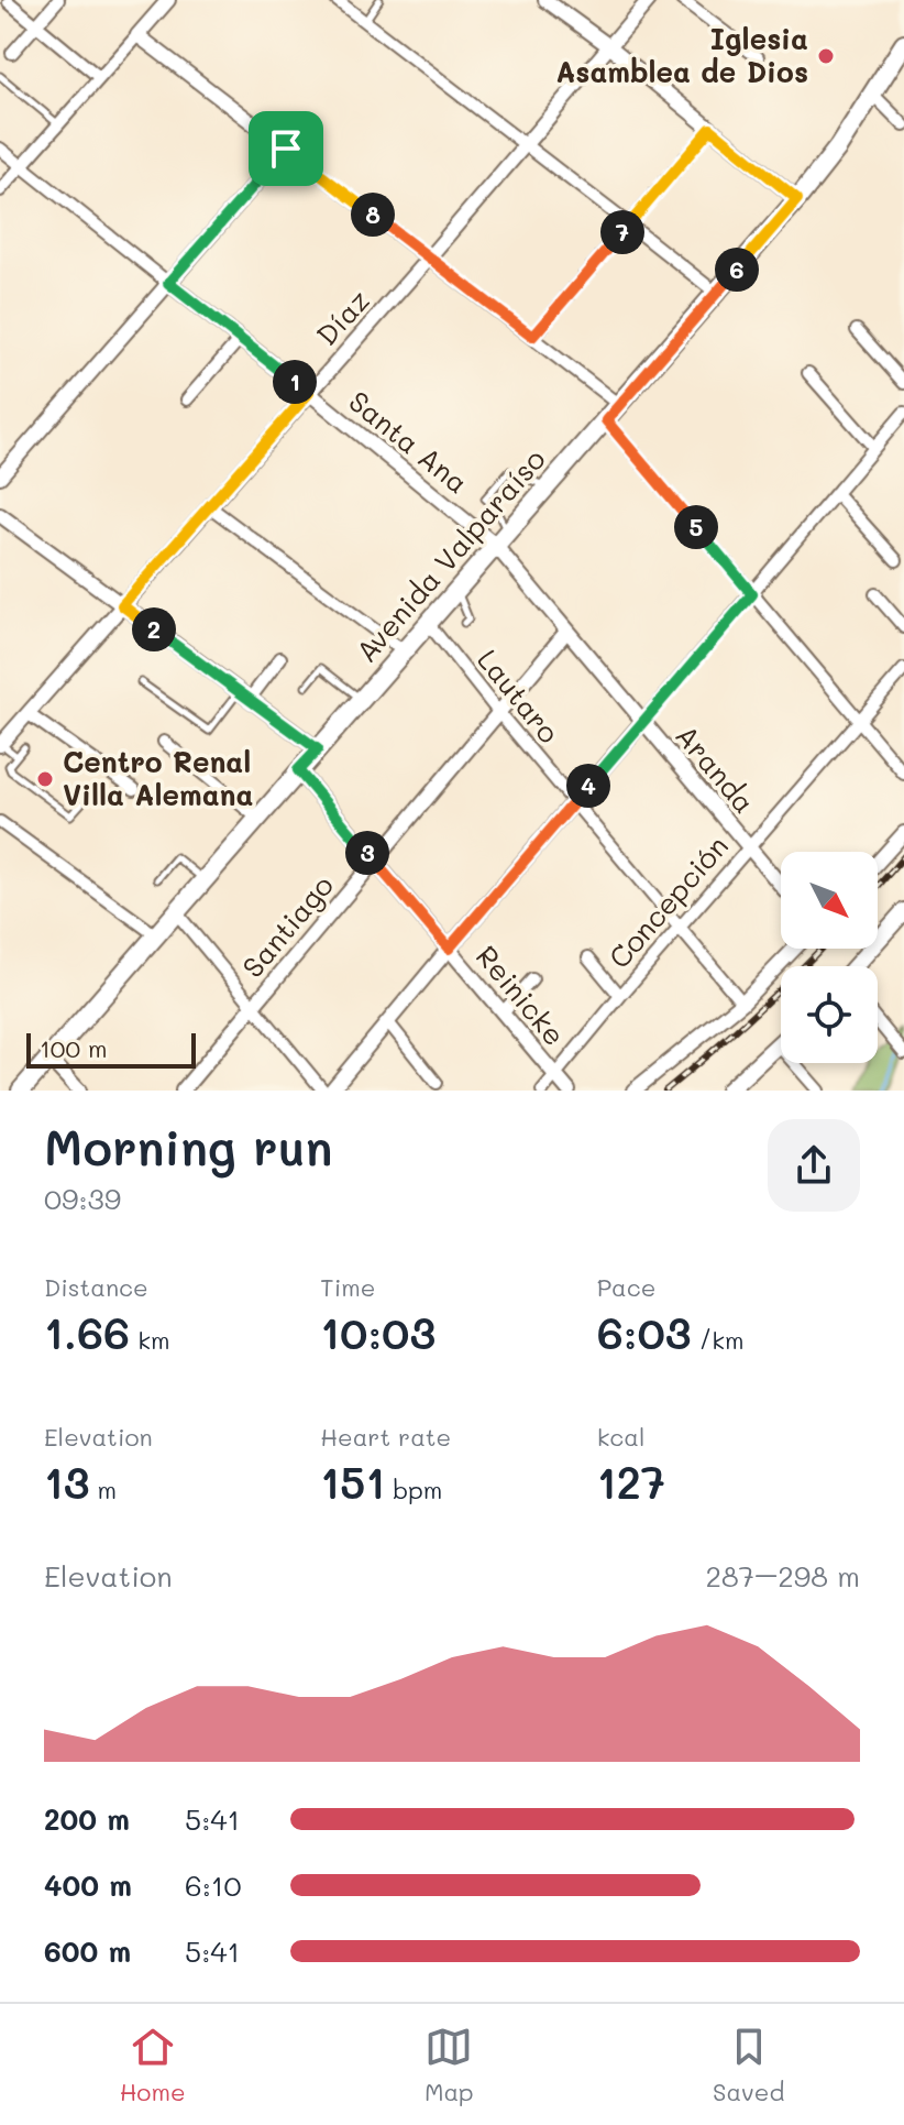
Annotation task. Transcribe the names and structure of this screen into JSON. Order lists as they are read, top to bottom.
{
  "streets": {
    "main road": ["Avenida Valparaíso"],
    "street": [
      "Díaz",
      "Santa Ana",
      "Lautaro",
      "Aranda",
      "Concepción",
      "Santiago",
      "Reinicke"
    ]
  },
  "crossings": [
    ["Díaz", "Santa Ana"],
    ["Santa Ana", "Avenida Valparaíso"],
    ["Santa Ana", "Aranda"],
    ["Avenida Valparaíso", "Lautaro"],
    ["Avenida Valparaíso", "Aranda"],
    ["Avenida Valparaíso", "Reinicke"],
    ["Lautaro", "Concepción"],
    ["Lautaro", "Santiago"],
    ["Aranda", "Concepción"],
    ["Aranda", "Santiago"],
    ["Concepción", "Reinicke"],
    ["Santiago", "Reinicke"]
  ],
  "places": ["Iglesia Asamblea de Dios", "Centro Renal Villa Alemana"],
  "scale_bar": "100 m",
  "north": "bottom right",
  "page": {
    "pins": [
      "8",
      "7",
      "6",
      "1",
      "5",
      "2",
      "4",
      "3"
    ],
    "scale": "100 m",
    "heading": ["Morning run", "09:39"],
    "stats": [
      ["Distance", "1.66 km"],
      ["Time", "10:03"],
      ["Pace", "6:03 /km"],
      ["Elevation", "13 m"],
      ["Heart rate", "151 bpm"],
      ["kcal", "127"]
    ],
    "chart": ["Elevation", "287–298 m"],
    "list": [
      {
        "name": "200 m",
        "note": "5:41"
      },
      {
        "name": "400 m",
        "note": "6:10"
      },
      {
        "name": "600 m",
        "note": "5:41"
      }
    ],
    "tabs": ["Home", "Map", "Saved"]
  }
}
